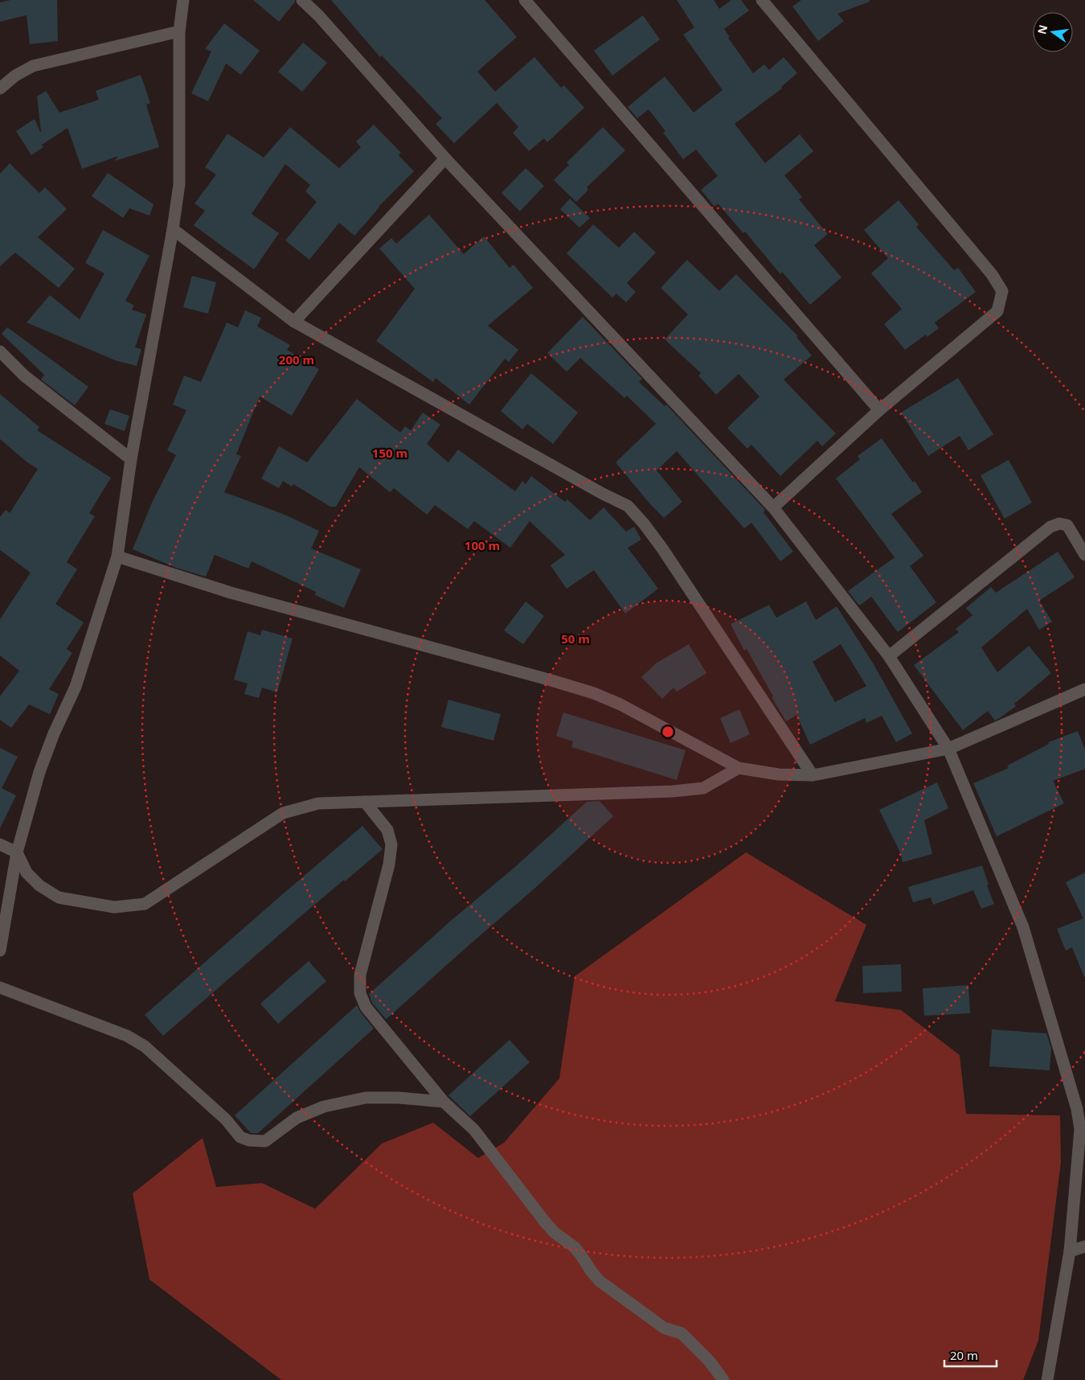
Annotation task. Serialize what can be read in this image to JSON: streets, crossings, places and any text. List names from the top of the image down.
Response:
{
  "scale_bar": "20 m",
  "north": "left",
  "rings": [
    "200 m",
    "150 m",
    "100 m",
    "50 m"
  ]
}
